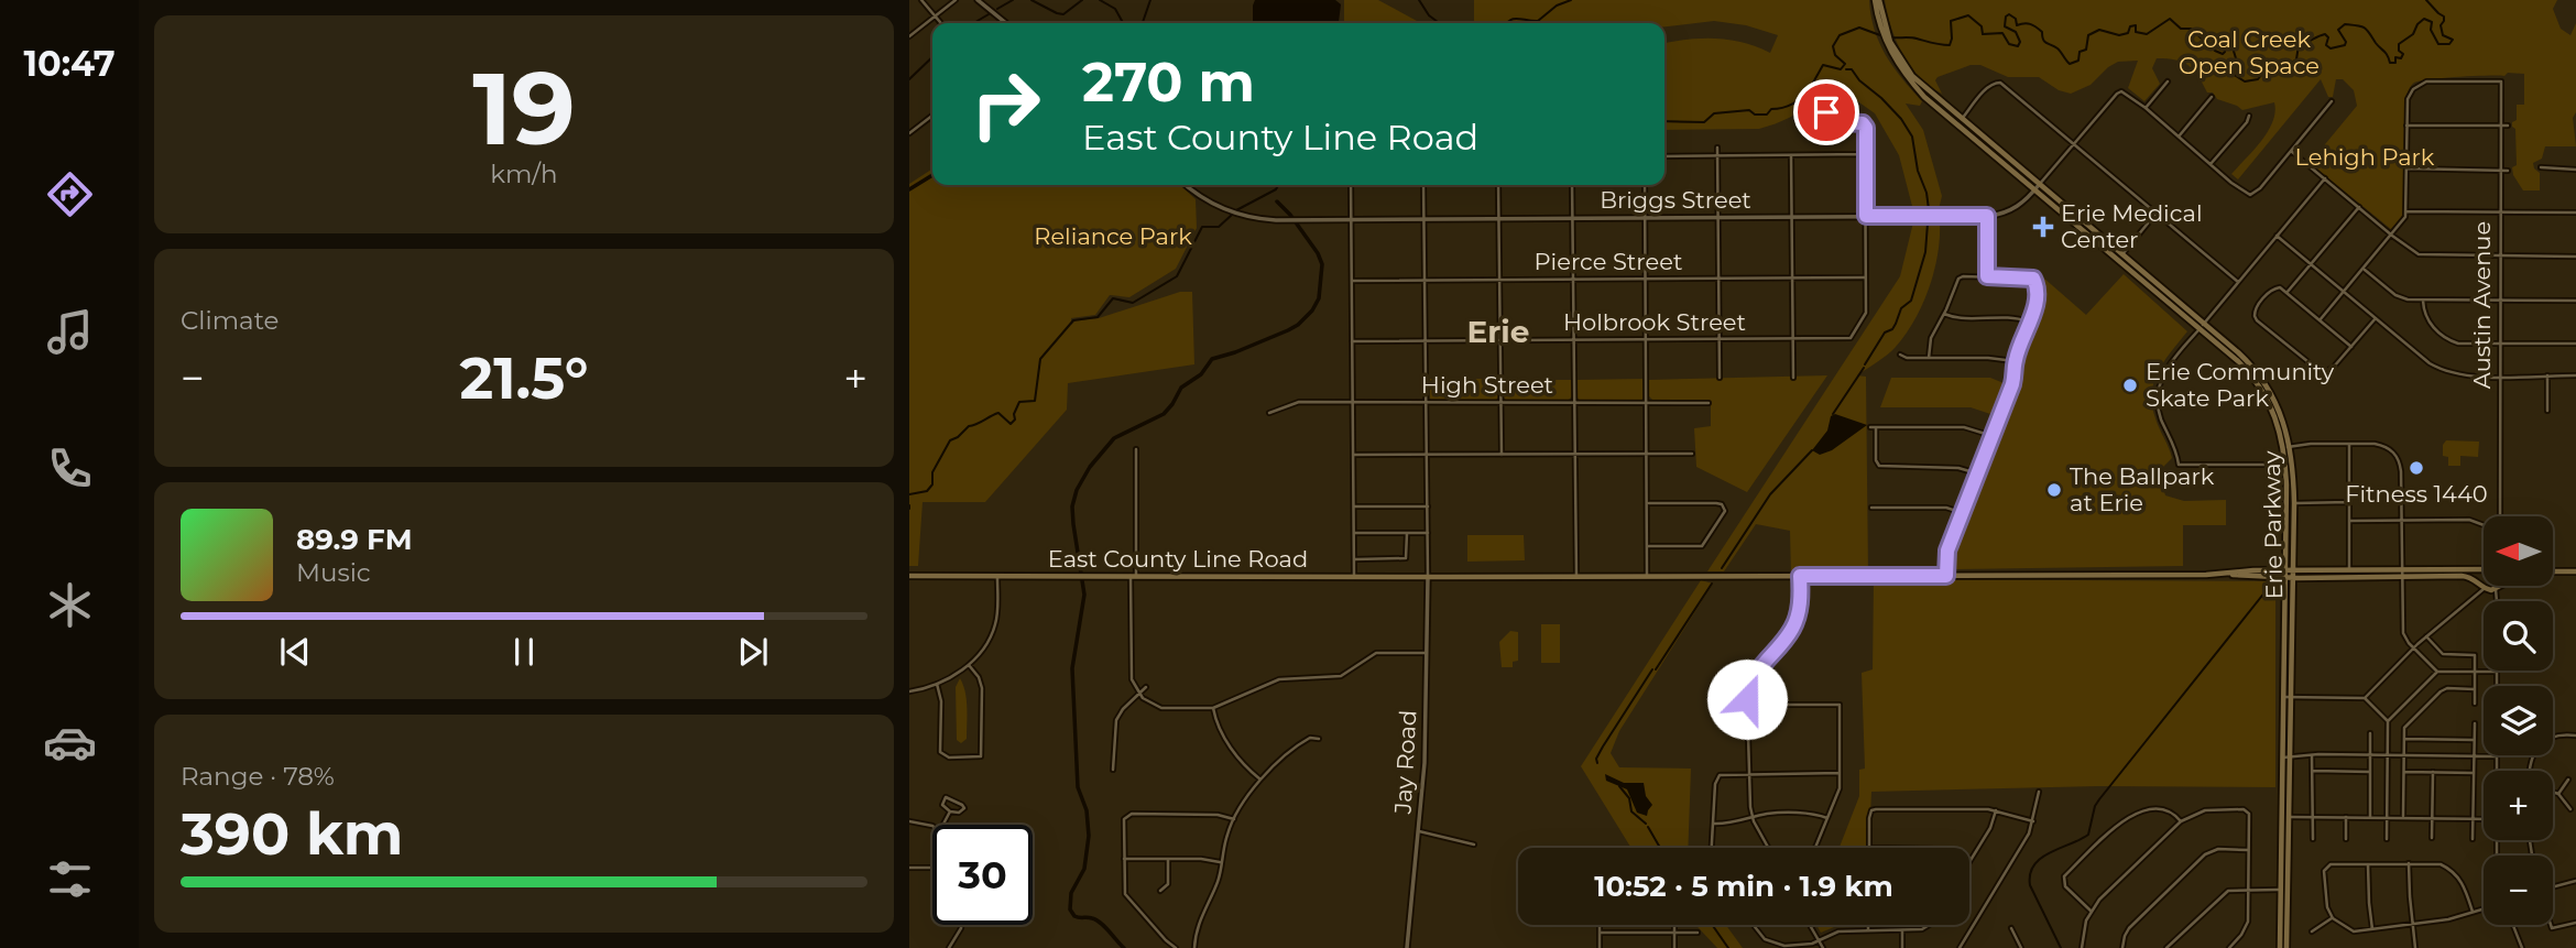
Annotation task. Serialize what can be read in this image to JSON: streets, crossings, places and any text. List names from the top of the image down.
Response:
{
  "streets": {
    "main road": ["Erie Parkway", "East County Line Road"],
    "street": [
      "Briggs Street",
      "Pierce Street",
      "Austin Avenue",
      "Holbrook Street",
      "High Street",
      "Jay Road"
    ]
  },
  "crossings": [
    ["Briggs Street", "Erie Parkway"],
    ["Pierce Street", "Holbrook Street"],
    ["Erie Parkway", "East County Line Road"],
    ["East County Line Road", "Jay Road"]
  ],
  "districts": ["Erie"],
  "parks": ["Coal Creek Open Space", "Lehigh Park", "Reliance Park"],
  "places": {
    "health": ["Erie Medical Center"],
    "other": ["Erie Community Skate Park", "Fitness 1440", "The Ballpark at Erie"]
  },
  "north": "left",
  "page": {
    "tabs": "10:47",
    "tile": [
      ["19", "km/h"],
      "Climate",
      ["Range · 78%", "390 km"]
    ],
    "turn": ["270 m", "East County Line Road"],
    "heat": ["−", "21.5°", "+"],
    "song": ["89.9 FM", "Music"],
    "map_buttons": ["+", "−"],
    "limit": "30",
    "trip": "10:52 · 5 min · 1.9 km"
  }
}
